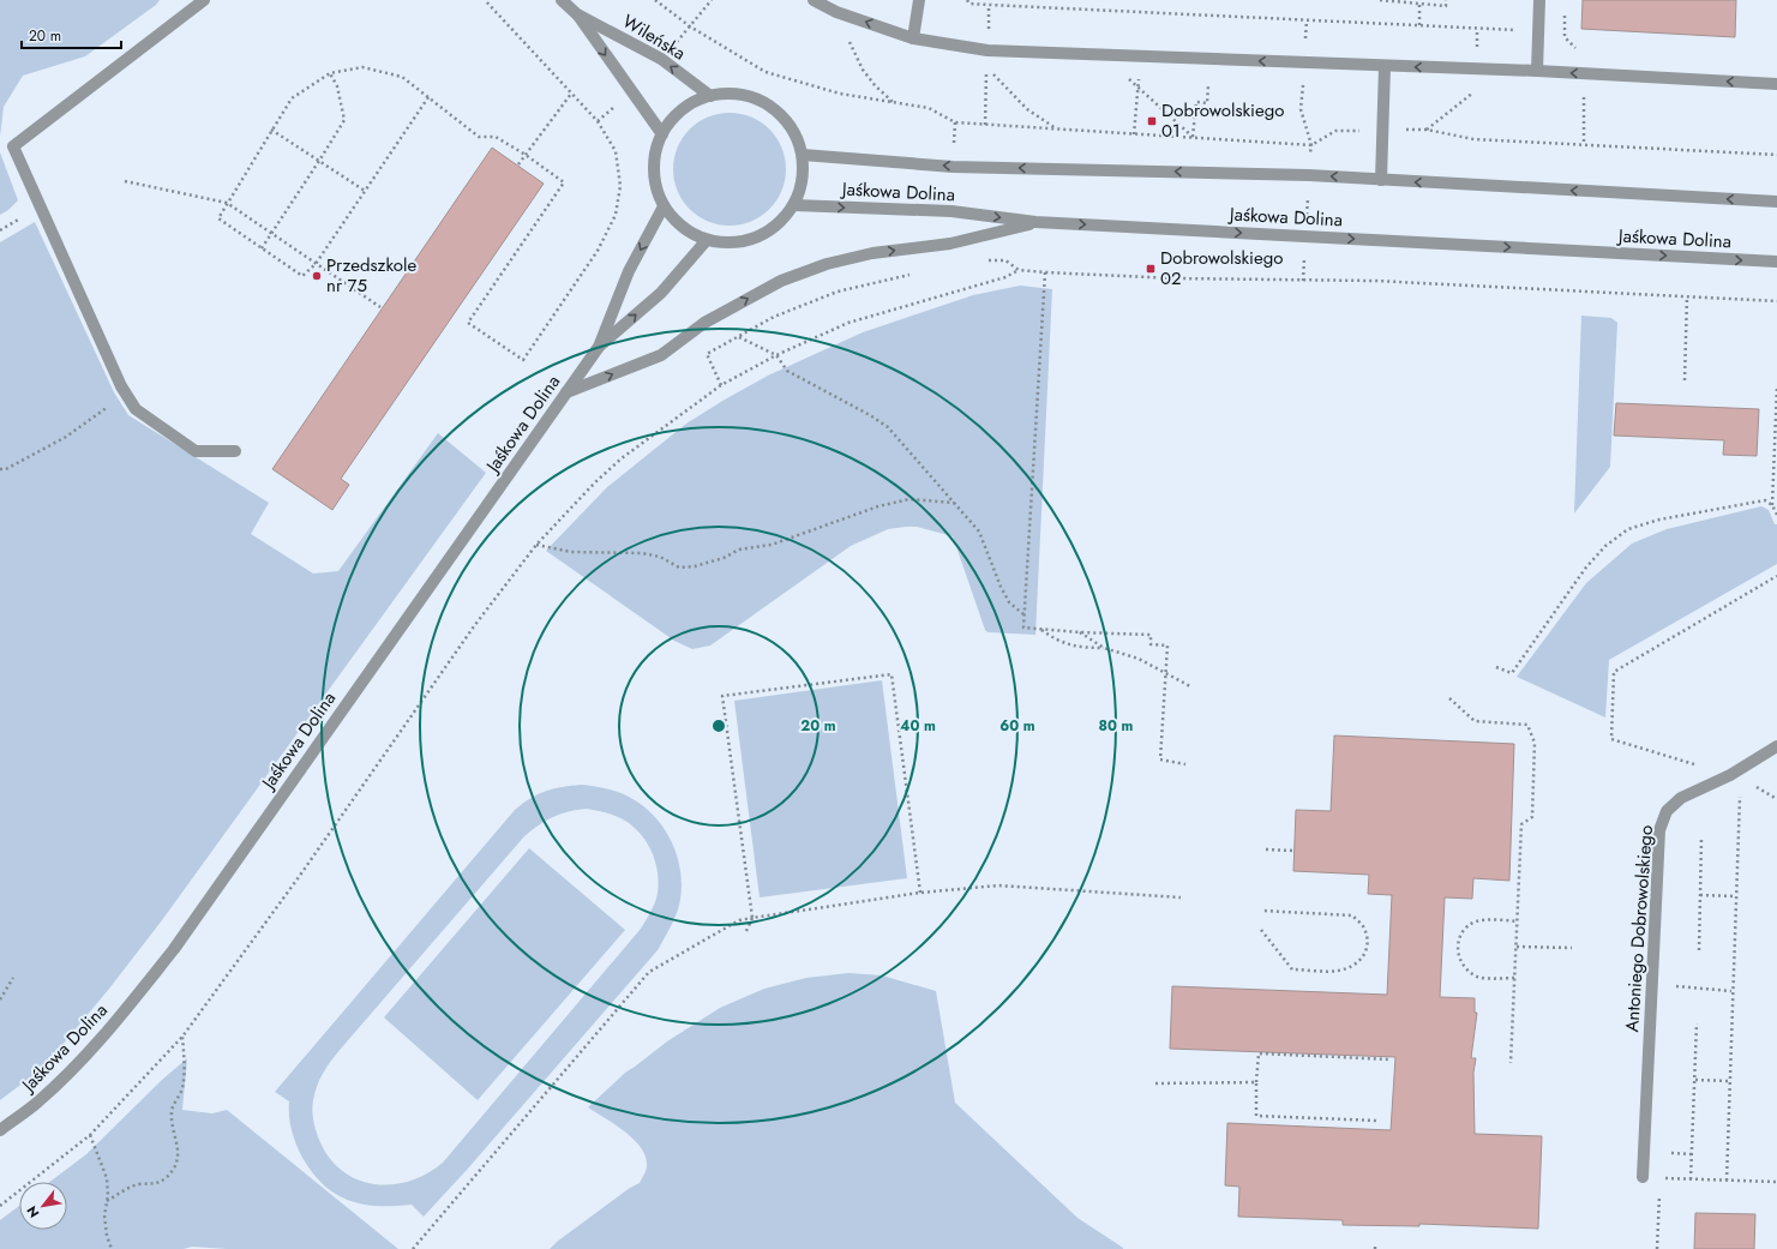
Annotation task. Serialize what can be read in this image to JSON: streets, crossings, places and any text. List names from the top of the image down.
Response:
{
  "streets": {
    "street": ["Wileńska", "Jaśkowa Dolina", "Antoniego Dobrowolskiego"]
  },
  "crossings": [
    ["Wileńska", "Jaśkowa Dolina"]
  ],
  "places": {
    "transit": ["Dobrowolskiego 01", "Dobrowolskiego 02"],
    "other": ["Przedszkole nr 75"]
  },
  "scale_bar": "20 m",
  "north": "bottom left",
  "rings": [
    "20 m",
    "40 m",
    "60 m",
    "80 m"
  ]
}
